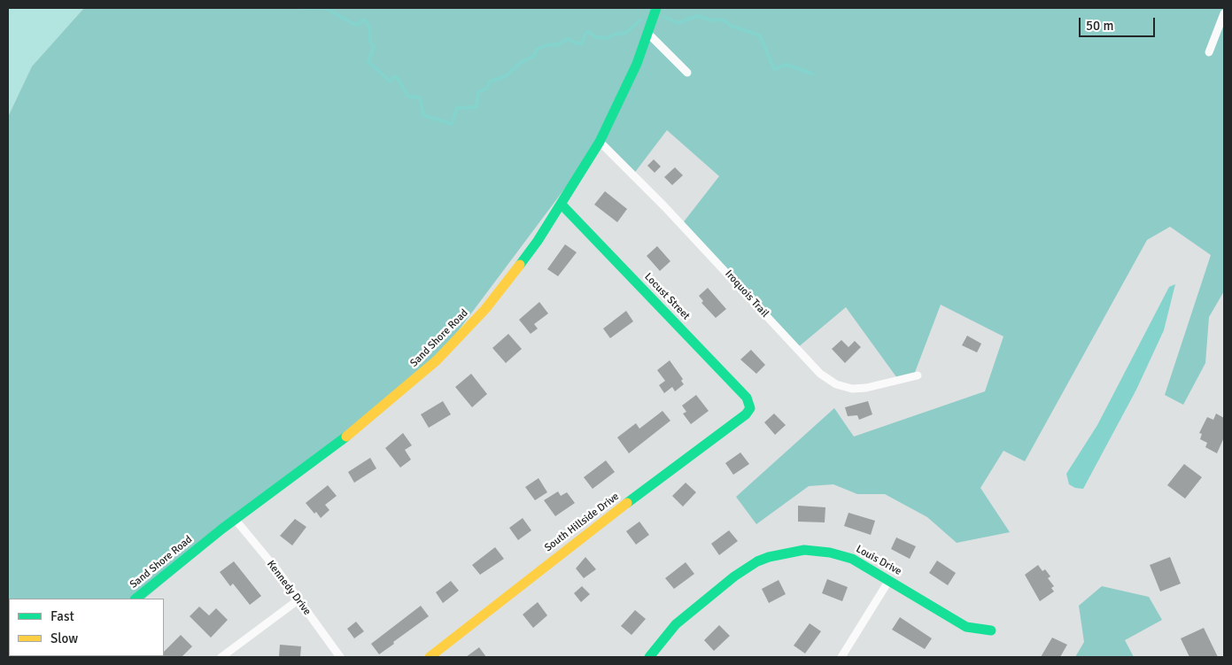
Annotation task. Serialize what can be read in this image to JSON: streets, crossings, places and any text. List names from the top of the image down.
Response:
{
  "streets": {
    "street": [
      "Iroquois Trail",
      "Locust Street",
      "Sand Shore Road",
      "South Hillside Drive",
      "Louis Drive",
      "Kennedy Drive"
    ]
  },
  "crossings": [
    ["Iroquois Trail", "Sand Shore Road"],
    ["Locust Street", "Sand Shore Road"],
    ["Locust Street", "South Hillside Drive"],
    ["Sand Shore Road", "Kennedy Drive"]
  ],
  "legend": ["Fast", "Slow"],
  "scale_bar": "50 m"
}
